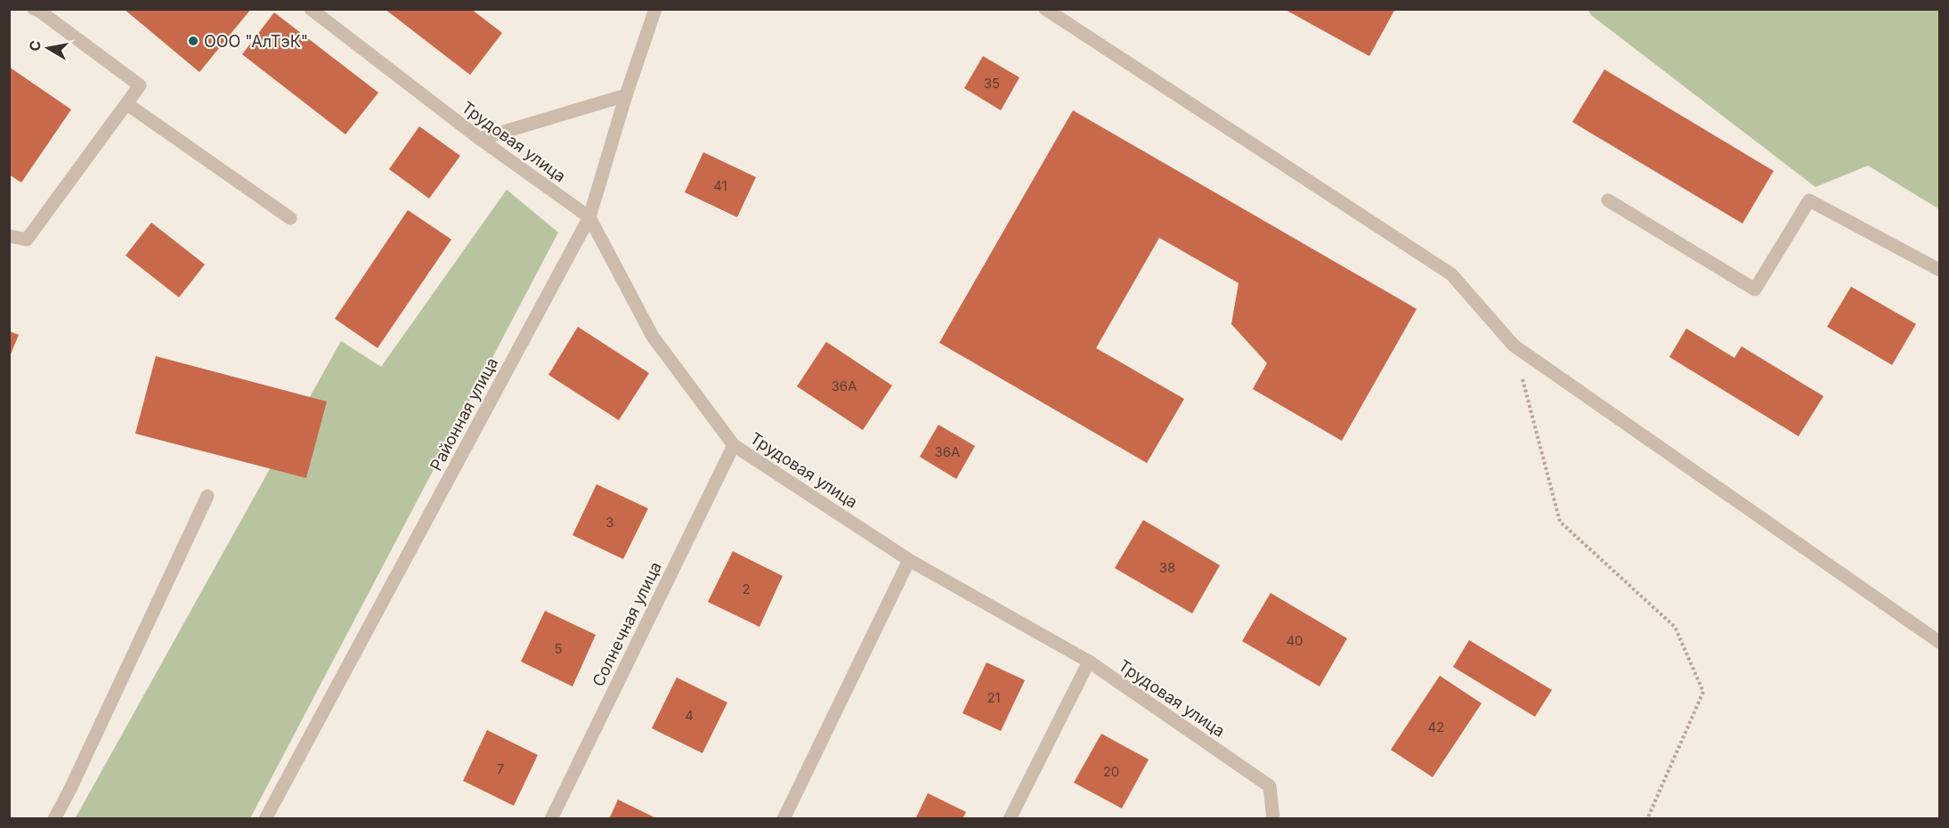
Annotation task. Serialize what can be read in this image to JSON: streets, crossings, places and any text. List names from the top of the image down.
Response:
{
  "streets": {
    "street": ["Трудовая улица", "Районная улица", "Солнечная улица"]
  },
  "crossings": [
    ["Трудовая улица", "Районная улица"],
    ["Трудовая улица", "Солнечная улица"]
  ],
  "places": ["ООО \"АлТэК\""],
  "house_numbers": [
    "35",
    "41",
    "36А",
    "36А",
    "3",
    "38",
    "2",
    "40",
    "5",
    "21",
    "4",
    "42",
    "7",
    "20"
  ],
  "north": "left"
}
